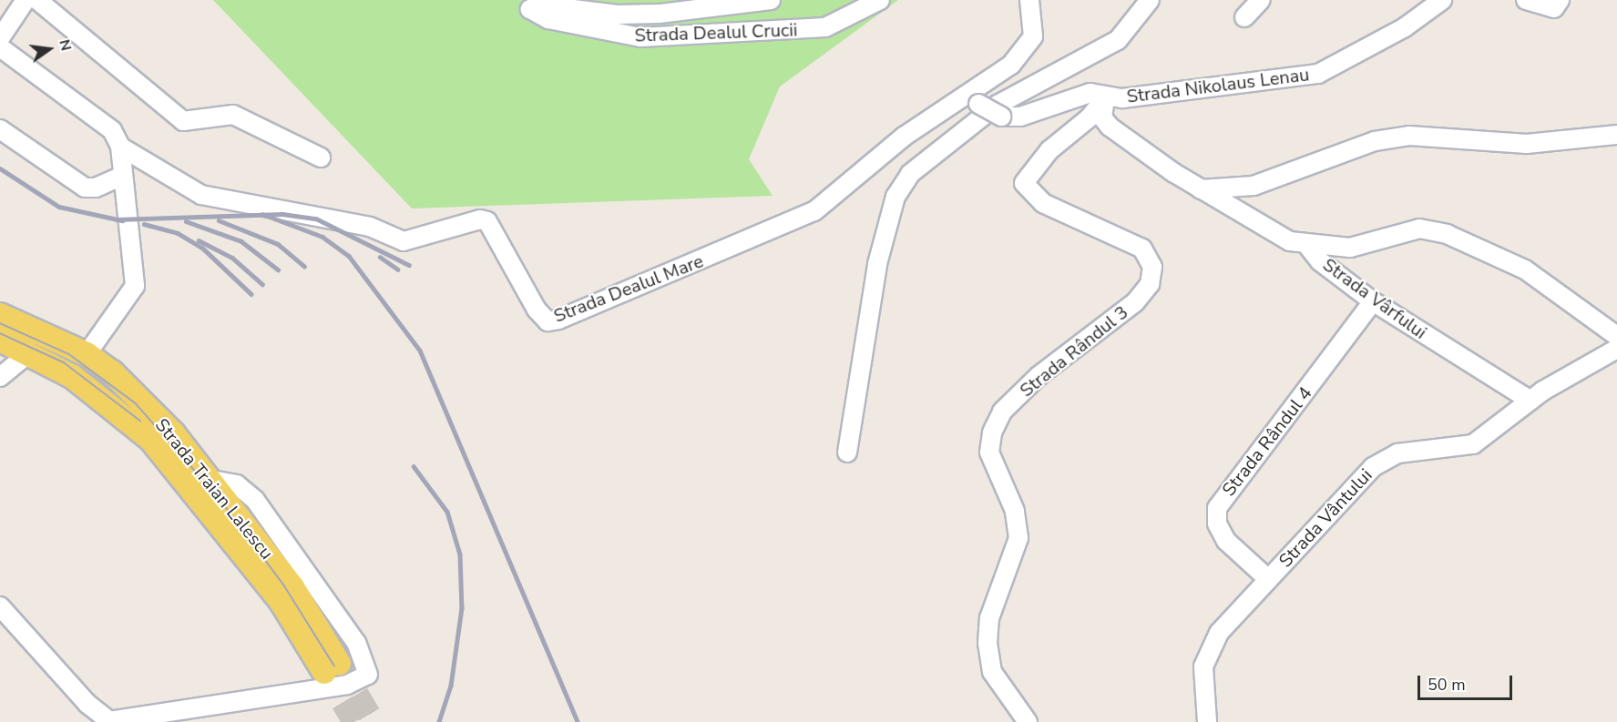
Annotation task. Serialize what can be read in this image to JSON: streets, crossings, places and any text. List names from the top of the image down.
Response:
{
  "streets": {
    "main road": ["Strada Traian Lalescu"],
    "street": [
      "Strada Dealul Crucii",
      "Strada Nikolaus Lenau",
      "Strada Dealul Mare",
      "Strada Vârfului",
      "Strada Rândul 3",
      "Strada Rândul 4",
      "Strada Vântului"
    ]
  },
  "crossings": [
    ["Strada Nikolaus Lenau", "Strada Dealul Mare"],
    ["Strada Nikolaus Lenau", "Strada Vârfului"],
    ["Strada Nikolaus Lenau", "Strada Rândul 3"],
    ["Strada Vârfului", "Strada Rândul 3"],
    ["Strada Vârfului", "Strada Rândul 4"],
    ["Strada Vârfului", "Strada Vântului"],
    ["Strada Rândul 4", "Strada Vântului"]
  ],
  "scale_bar": "50 m",
  "north": "right"
}
